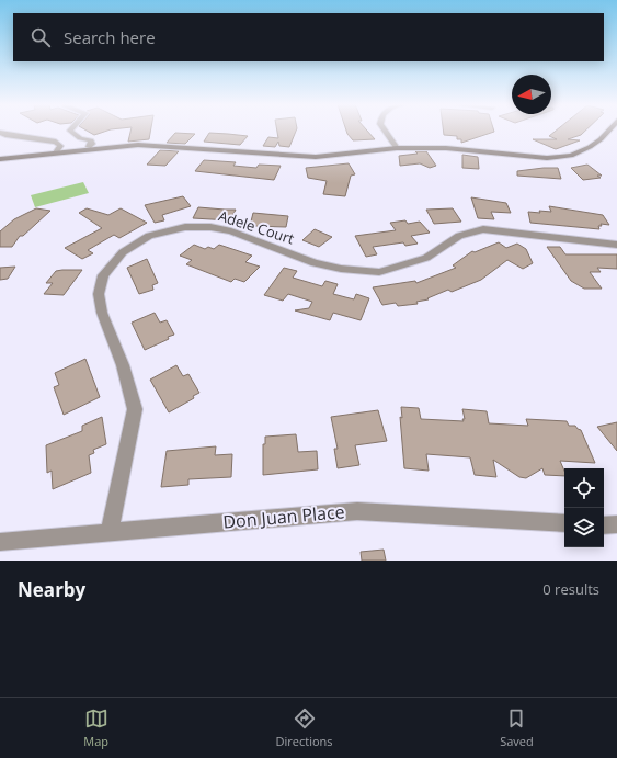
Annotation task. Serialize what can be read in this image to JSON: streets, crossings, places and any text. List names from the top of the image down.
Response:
{
  "streets": {
    "street": ["Adele Court", "Don Juan Place"]
  },
  "crossings": [
    ["Adele Court", "Don Juan Place"]
  ],
  "north": "left",
  "page": {
    "search": "Search here",
    "heading": ["Nearby", "0 results"],
    "nav": ["Map", "Directions", "Saved"]
  }
}
